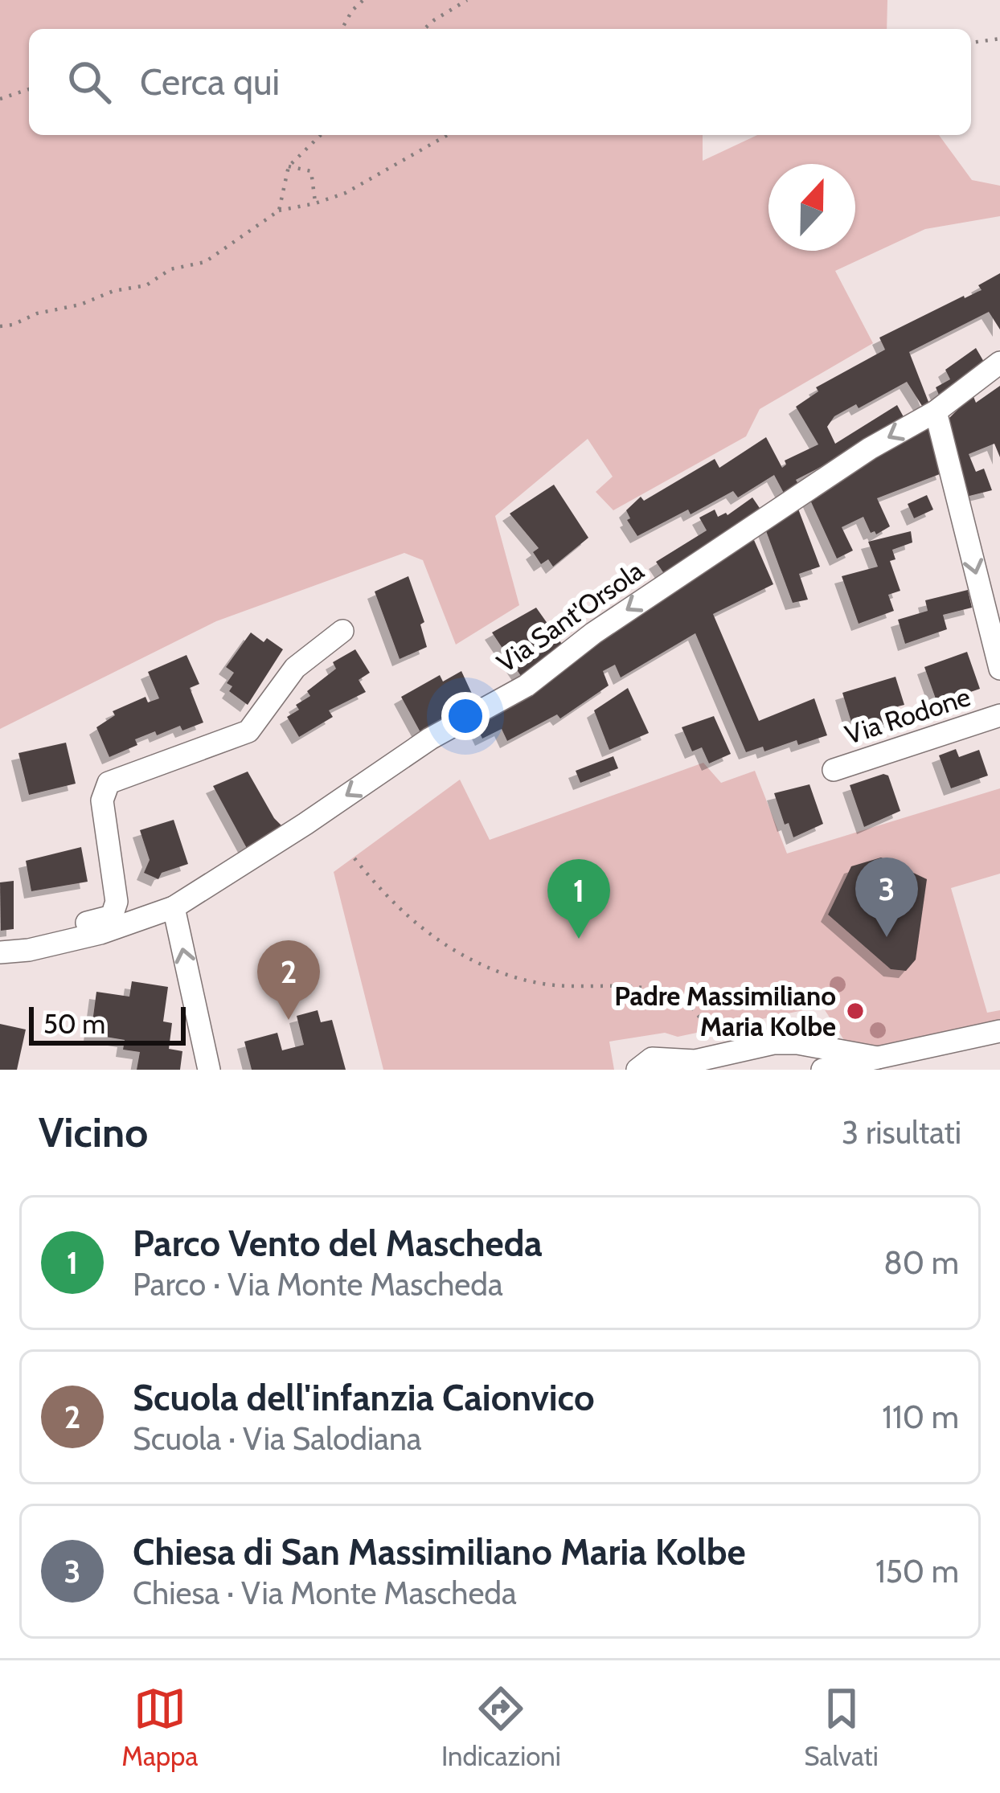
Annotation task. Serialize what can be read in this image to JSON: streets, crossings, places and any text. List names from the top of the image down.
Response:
{
  "streets": {
    "street": ["Via Sant'Orsola", "Via Rodone"]
  },
  "crossings": [
    ["Via Sant'Orsola", "Via Rodone"]
  ],
  "one_way": ["Via Sant'Orsola", "Via Rodone"],
  "places": ["Padre Massimiliano Maria Kolbe"],
  "scale_bar": "50 m",
  "north": "top",
  "page": {
    "search": "Cerca qui",
    "pins": ["3", "1", "2"],
    "scale": "50 m",
    "heading": ["Vicino", "3 risultati"],
    "list": [
      {
        "mark": "1",
        "name": "Parco Vento del Mascheda",
        "note": "Parco · Via Monte Mascheda",
        "value": "80 m"
      },
      {
        "mark": "2",
        "name": "Scuola dell'infanzia Caionvico",
        "note": "Scuola · Via Salodiana",
        "value": "110 m"
      },
      {
        "mark": "3",
        "name": "Chiesa di San Massimiliano Maria Kolbe",
        "note": "Chiesa · Via Monte Mascheda",
        "value": "150 m"
      }
    ],
    "nav": ["Mappa", "Indicazioni", "Salvati"]
  }
}
